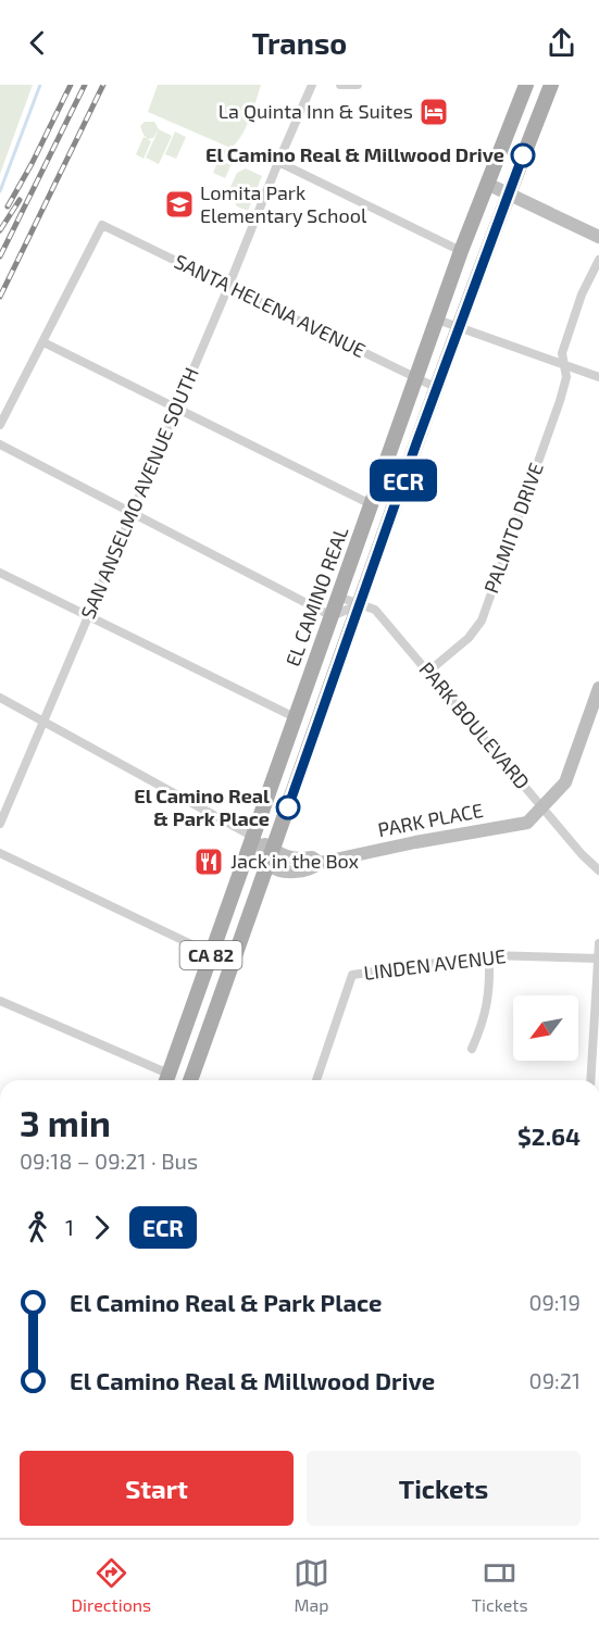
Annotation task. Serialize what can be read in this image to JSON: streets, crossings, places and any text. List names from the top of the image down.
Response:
{
  "streets": {
    "main road": ["EL CAMINO REAL", "PARK PLACE", "CA 82"],
    "street": [
      "SANTA HELENA AVENUE",
      "SAN ANSELMO AVENUE SOUTH",
      "PALMITO DRIVE",
      "PARK BOULEVARD",
      "LINDEN AVENUE"
    ]
  },
  "crossings": [
    ["SANTA HELENA AVENUE", "SAN ANSELMO AVENUE SOUTH"],
    ["SANTA HELENA AVENUE", "EL CAMINO REAL"],
    ["SANTA HELENA AVENUE", "CA 82"],
    ["PALMITO DRIVE", "PARK BOULEVARD"],
    ["EL CAMINO REAL", "PARK BOULEVARD"],
    ["EL CAMINO REAL", "PARK PLACE"],
    ["PARK BOULEVARD", "PARK PLACE"],
    ["PARK BOULEVARD", "CA 82"],
    ["PARK PLACE", "CA 82"]
  ],
  "places": {
    "hotel": ["La Quinta Inn & Suites"],
    "other": ["El Camino Real & Millwood Drive", "El Camino Real & Park Place"],
    "school or university": ["Lomita Park Elementary School"],
    "restaurant": ["Jack in the Box"]
  },
  "lines": ["bus line ECR"],
  "north": "bottom left",
  "page": {
    "header": "Transo",
    "on_map": "ECR",
    "heading": ["3 min", "09:18 – 09:21 · Bus", "$2.64"],
    "legs": ["1", "ECR"],
    "list": [
      {
        "name": "El Camino Real & Park Place",
        "value": "09:19"
      },
      {
        "name": "El Camino Real & Millwood Drive",
        "value": "09:21"
      }
    ],
    "buttons": ["Start", "Tickets"],
    "tabs": ["Directions", "Map", "Tickets"]
  }
}
